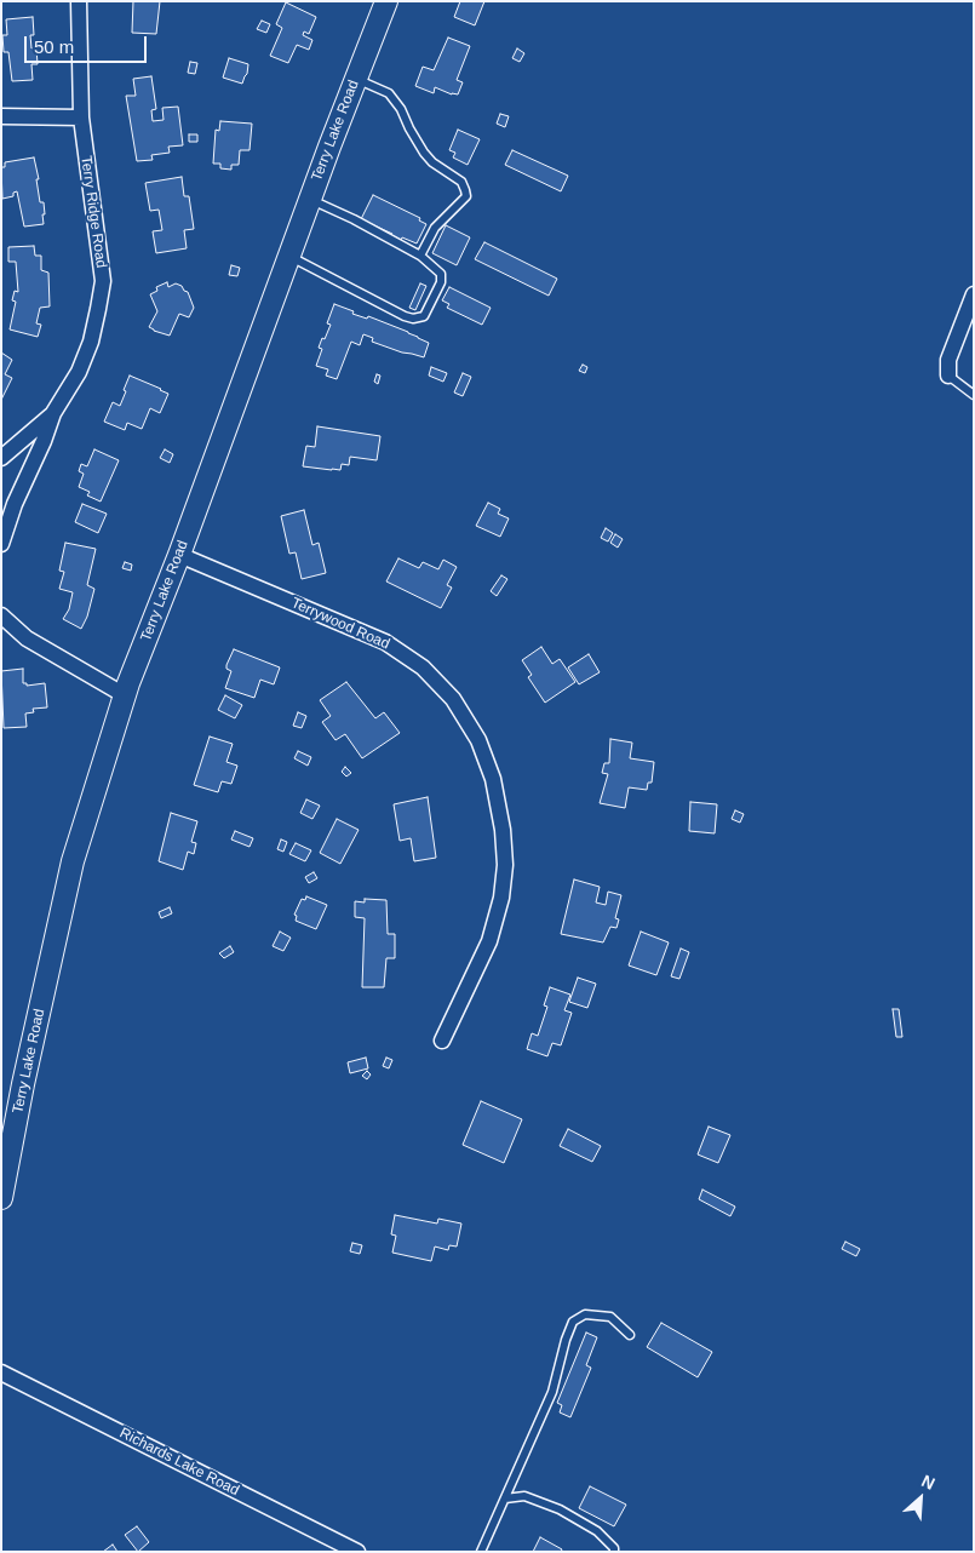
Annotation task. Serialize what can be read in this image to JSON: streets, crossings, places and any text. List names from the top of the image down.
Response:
{
  "streets": {
    "main road": ["Terry Lake Road"],
    "street": ["Terry Ridge Road", "Terrywood Road", "Richards Lake Road"]
  },
  "crossings": [
    ["Terry Lake Road", "Terrywood Road"]
  ],
  "scale_bar": "50 m",
  "north": "top right"
}
